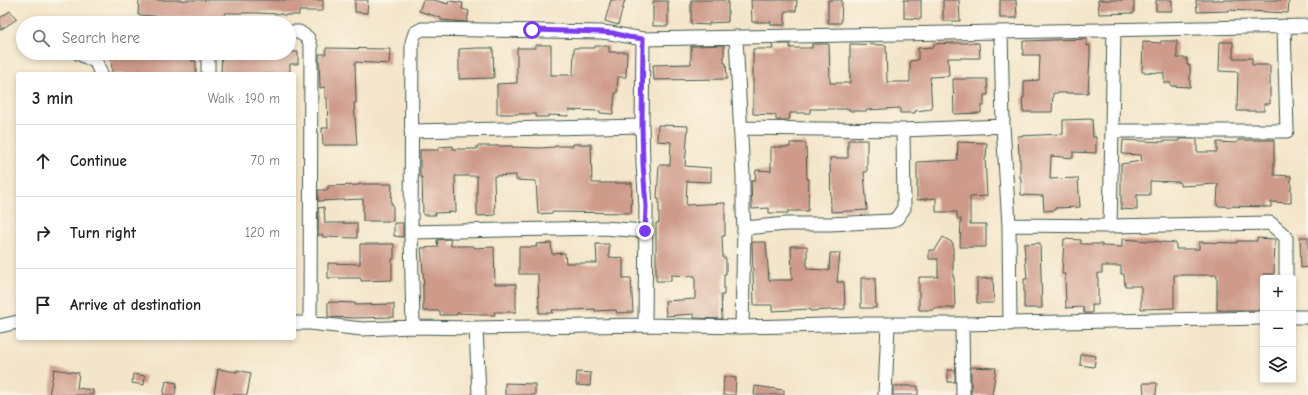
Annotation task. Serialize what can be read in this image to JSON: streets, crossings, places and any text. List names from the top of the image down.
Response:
{
  "page": {
    "search": "Search here",
    "heading": ["3 min", "Walk · 190 m"],
    "list": [
      ["Continue", "70 m"],
      ["Turn right", "120 m"],
      "Arrive at destination"
    ],
    "map_buttons": ["+", "−"]
  }
}
